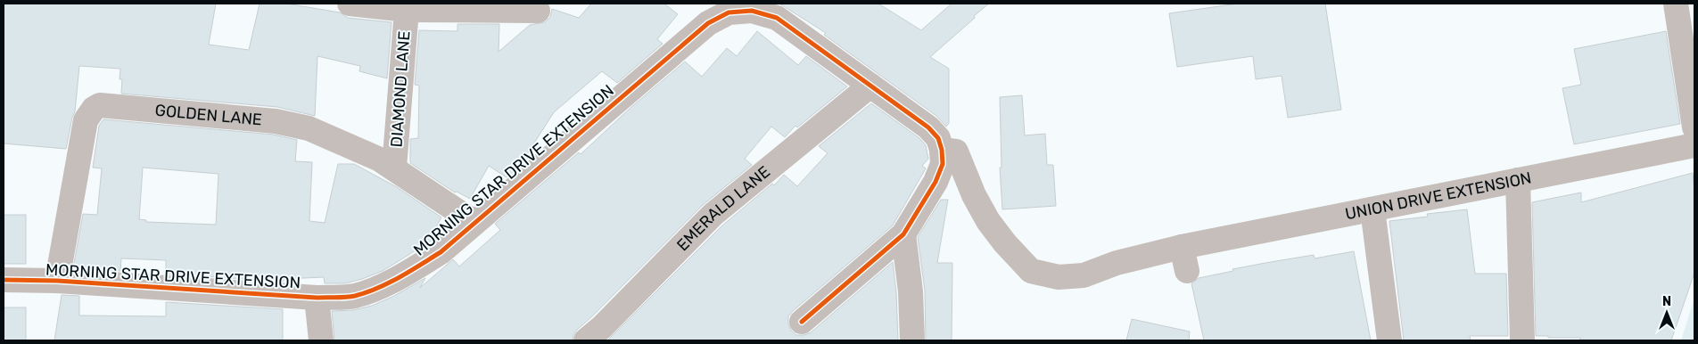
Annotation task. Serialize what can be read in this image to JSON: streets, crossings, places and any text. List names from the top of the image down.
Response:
{
  "streets": {
    "street": [
      "DIAMOND LANE",
      "GOLDEN LANE",
      "MORNING STAR DRIVE EXTENSION",
      "UNION DRIVE EXTENSION",
      "EMERALD LANE"
    ]
  },
  "crossings": [
    ["DIAMOND LANE", "GOLDEN LANE"],
    ["GOLDEN LANE", "MORNING STAR DRIVE EXTENSION"],
    ["MORNING STAR DRIVE EXTENSION", "UNION DRIVE EXTENSION"],
    ["MORNING STAR DRIVE EXTENSION", "EMERALD LANE"]
  ],
  "north": "top"
}
